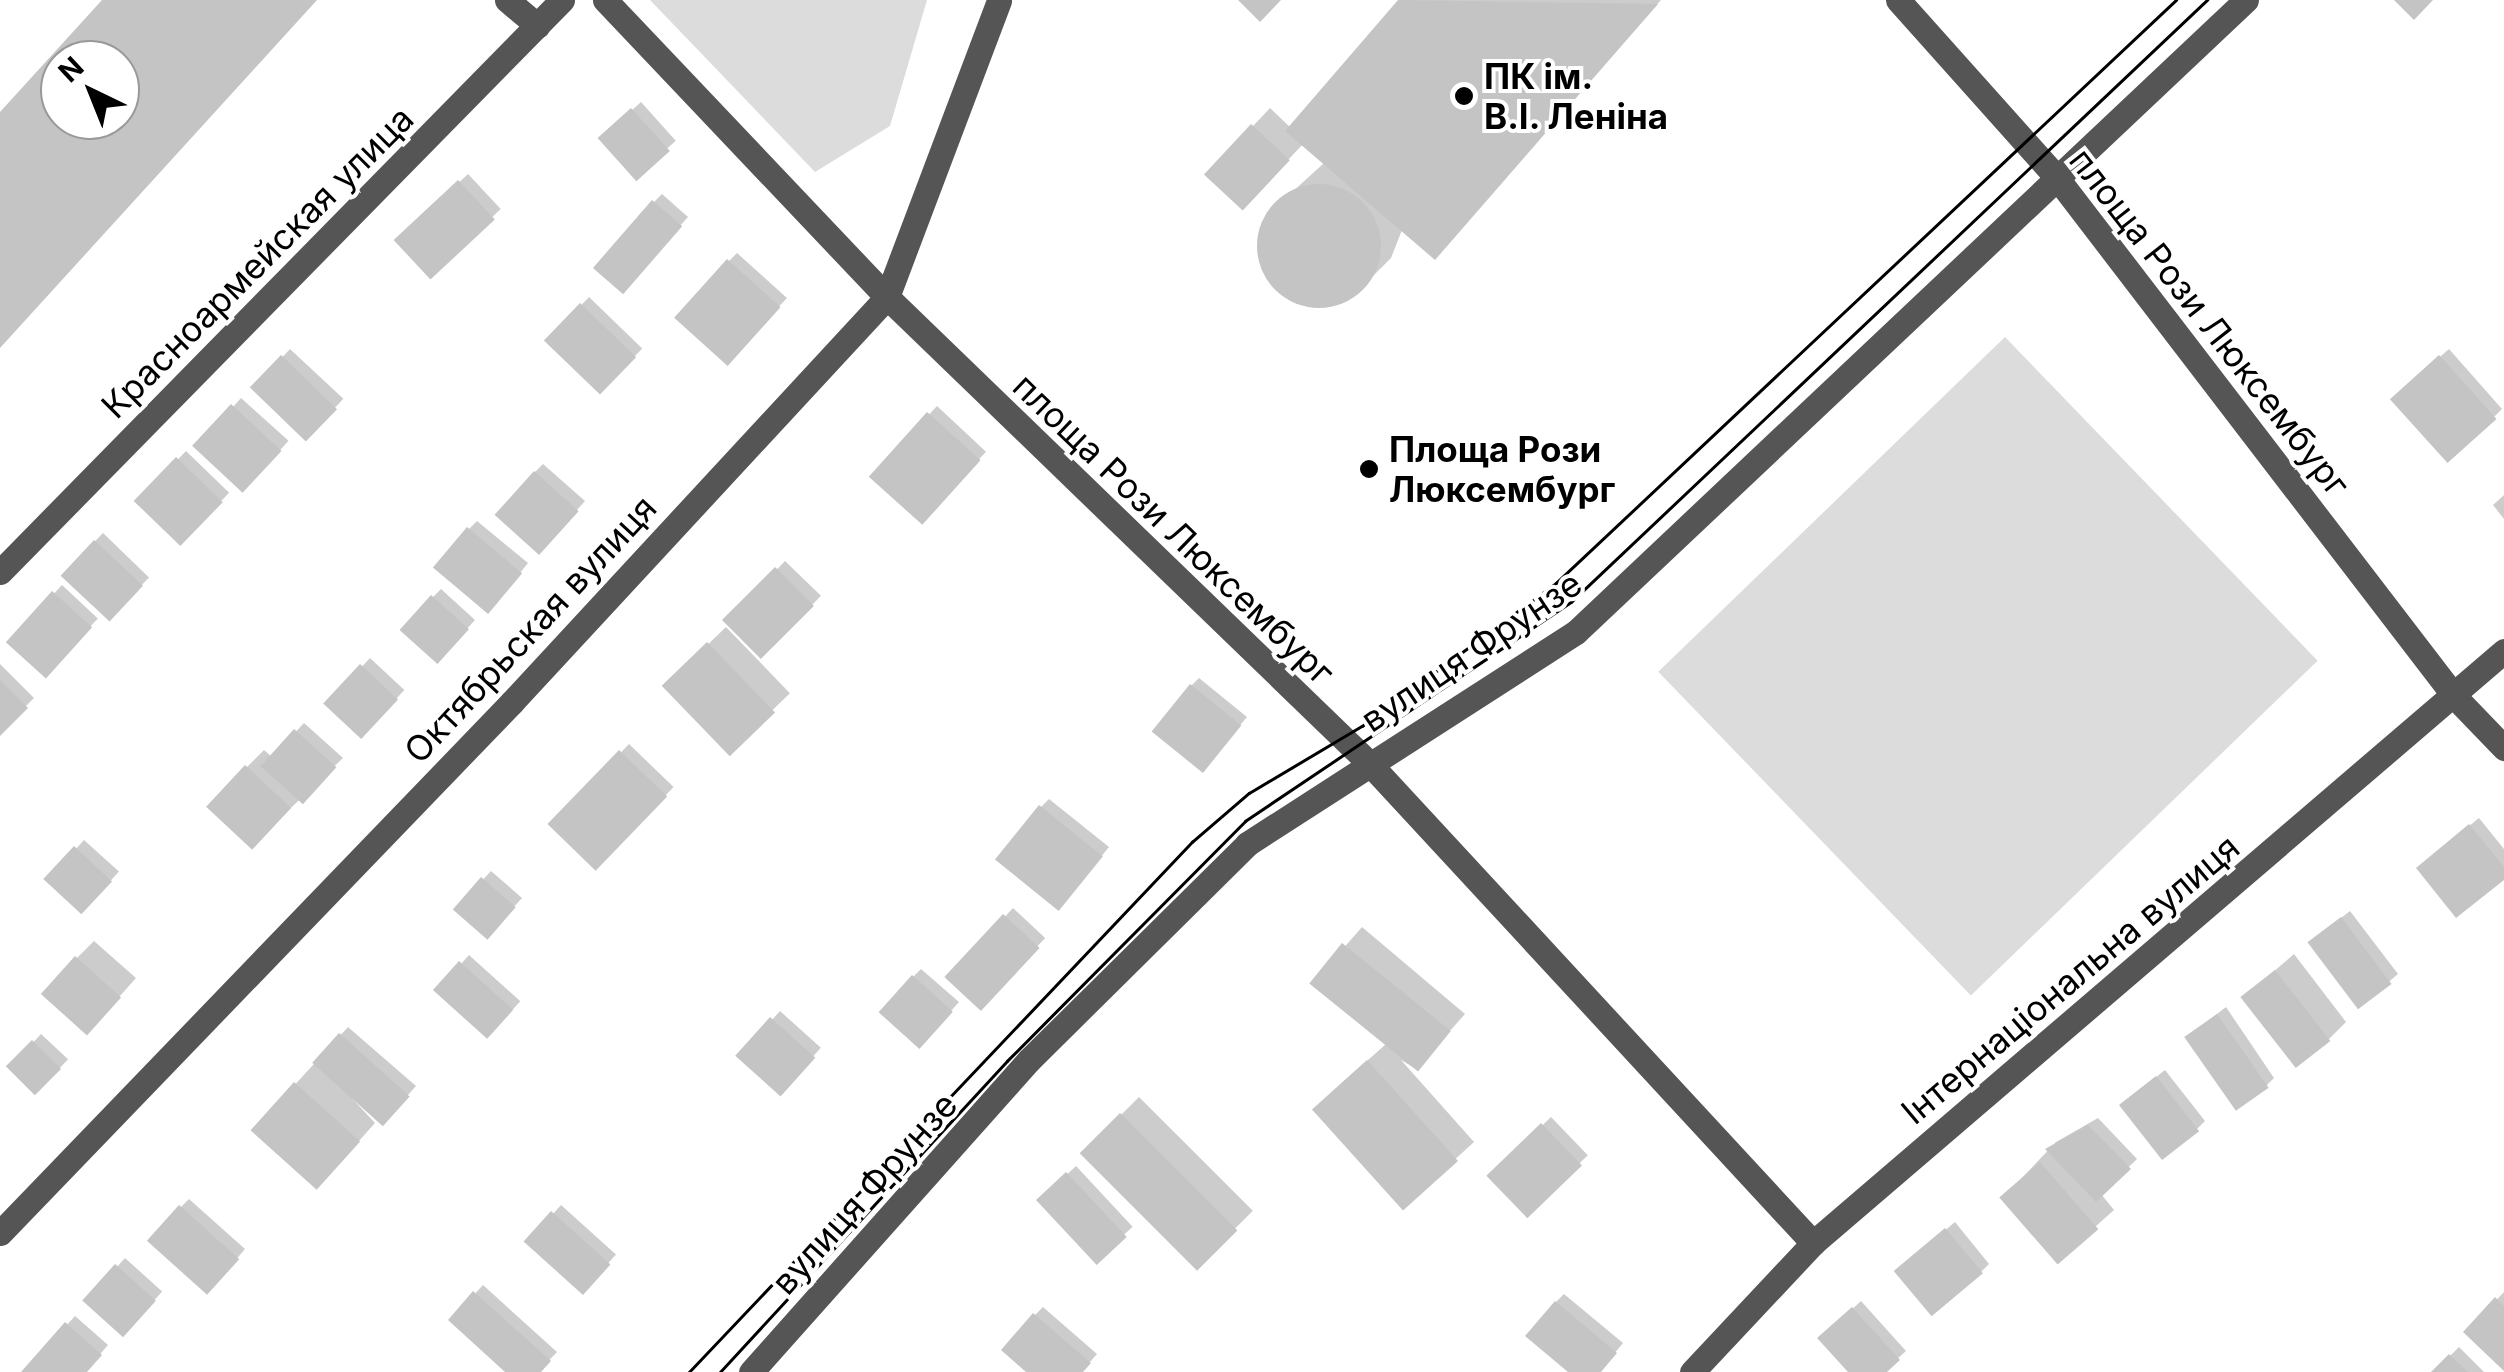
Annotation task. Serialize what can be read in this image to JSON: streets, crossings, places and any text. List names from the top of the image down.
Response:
{
  "streets": {
    "street": [
      "Красноармейская улица",
      "площа Рози Люксембург",
      "Октябрьская вулиця",
      "вулиця Фрунзе",
      "Інтернаціональна вулиця"
    ]
  },
  "crossings": [
    ["площа Рози Люксембург", "Октябрьская вулиця"],
    ["площа Рози Люксембург", "вулиця Фрунзе"],
    ["площа Рози Люксембург", "Інтернаціональна вулиця"]
  ],
  "places": ["ПК ім. В.І. Леніна", "Площа Рози Люксембург"],
  "north": "top left"
}
